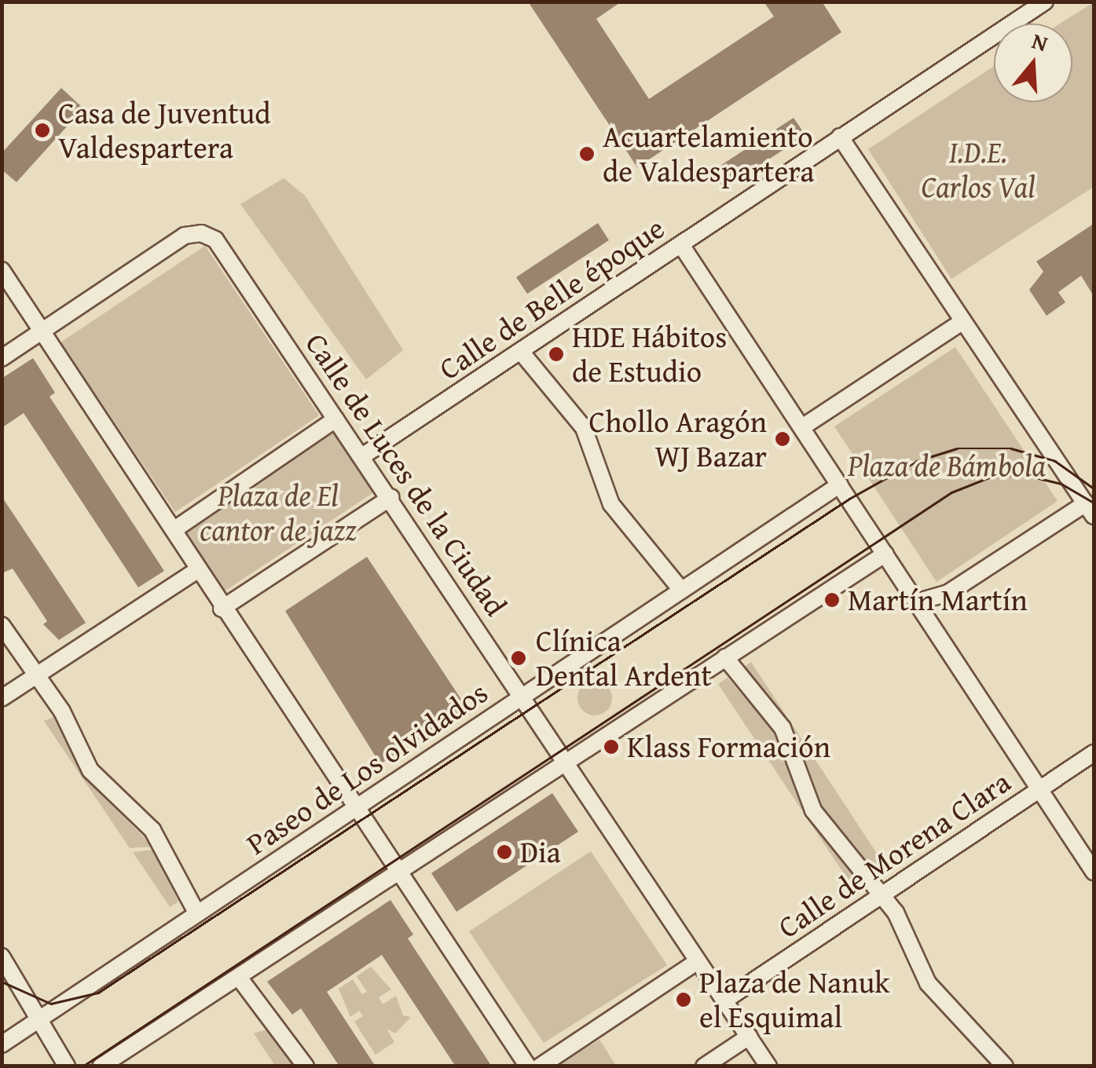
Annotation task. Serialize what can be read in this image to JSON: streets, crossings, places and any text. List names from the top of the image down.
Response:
{
  "streets": {
    "street": [
      "Calle de Belle époque",
      "Calle de Luces de la Ciudad",
      "Paseo de Los olvidados",
      "Calle de Morena Clara"
    ]
  },
  "crossings": [
    ["Calle de Belle époque", "Calle de Luces de la Ciudad"],
    ["Calle de Luces de la Ciudad", "Paseo de Los olvidados"],
    ["Calle de Luces de la Ciudad", "Calle de Morena Clara"]
  ],
  "parks": ["I.D.E. Carlos Val", "Plaza de Bámbola", "Plaza de El cantor de jazz"],
  "places": [
    "Casa de Juventud Valdespartera",
    "Acuartelamiento de Valdespartera",
    "HDE Hábitos de Estudio",
    "Chollo Aragón WJ Bazar",
    "Martín Martín",
    "Clínica Dental Ardent",
    "Klass Formación",
    "Dia",
    "Plaza de Nanuk el Esquimal"
  ],
  "north": "top"
}
